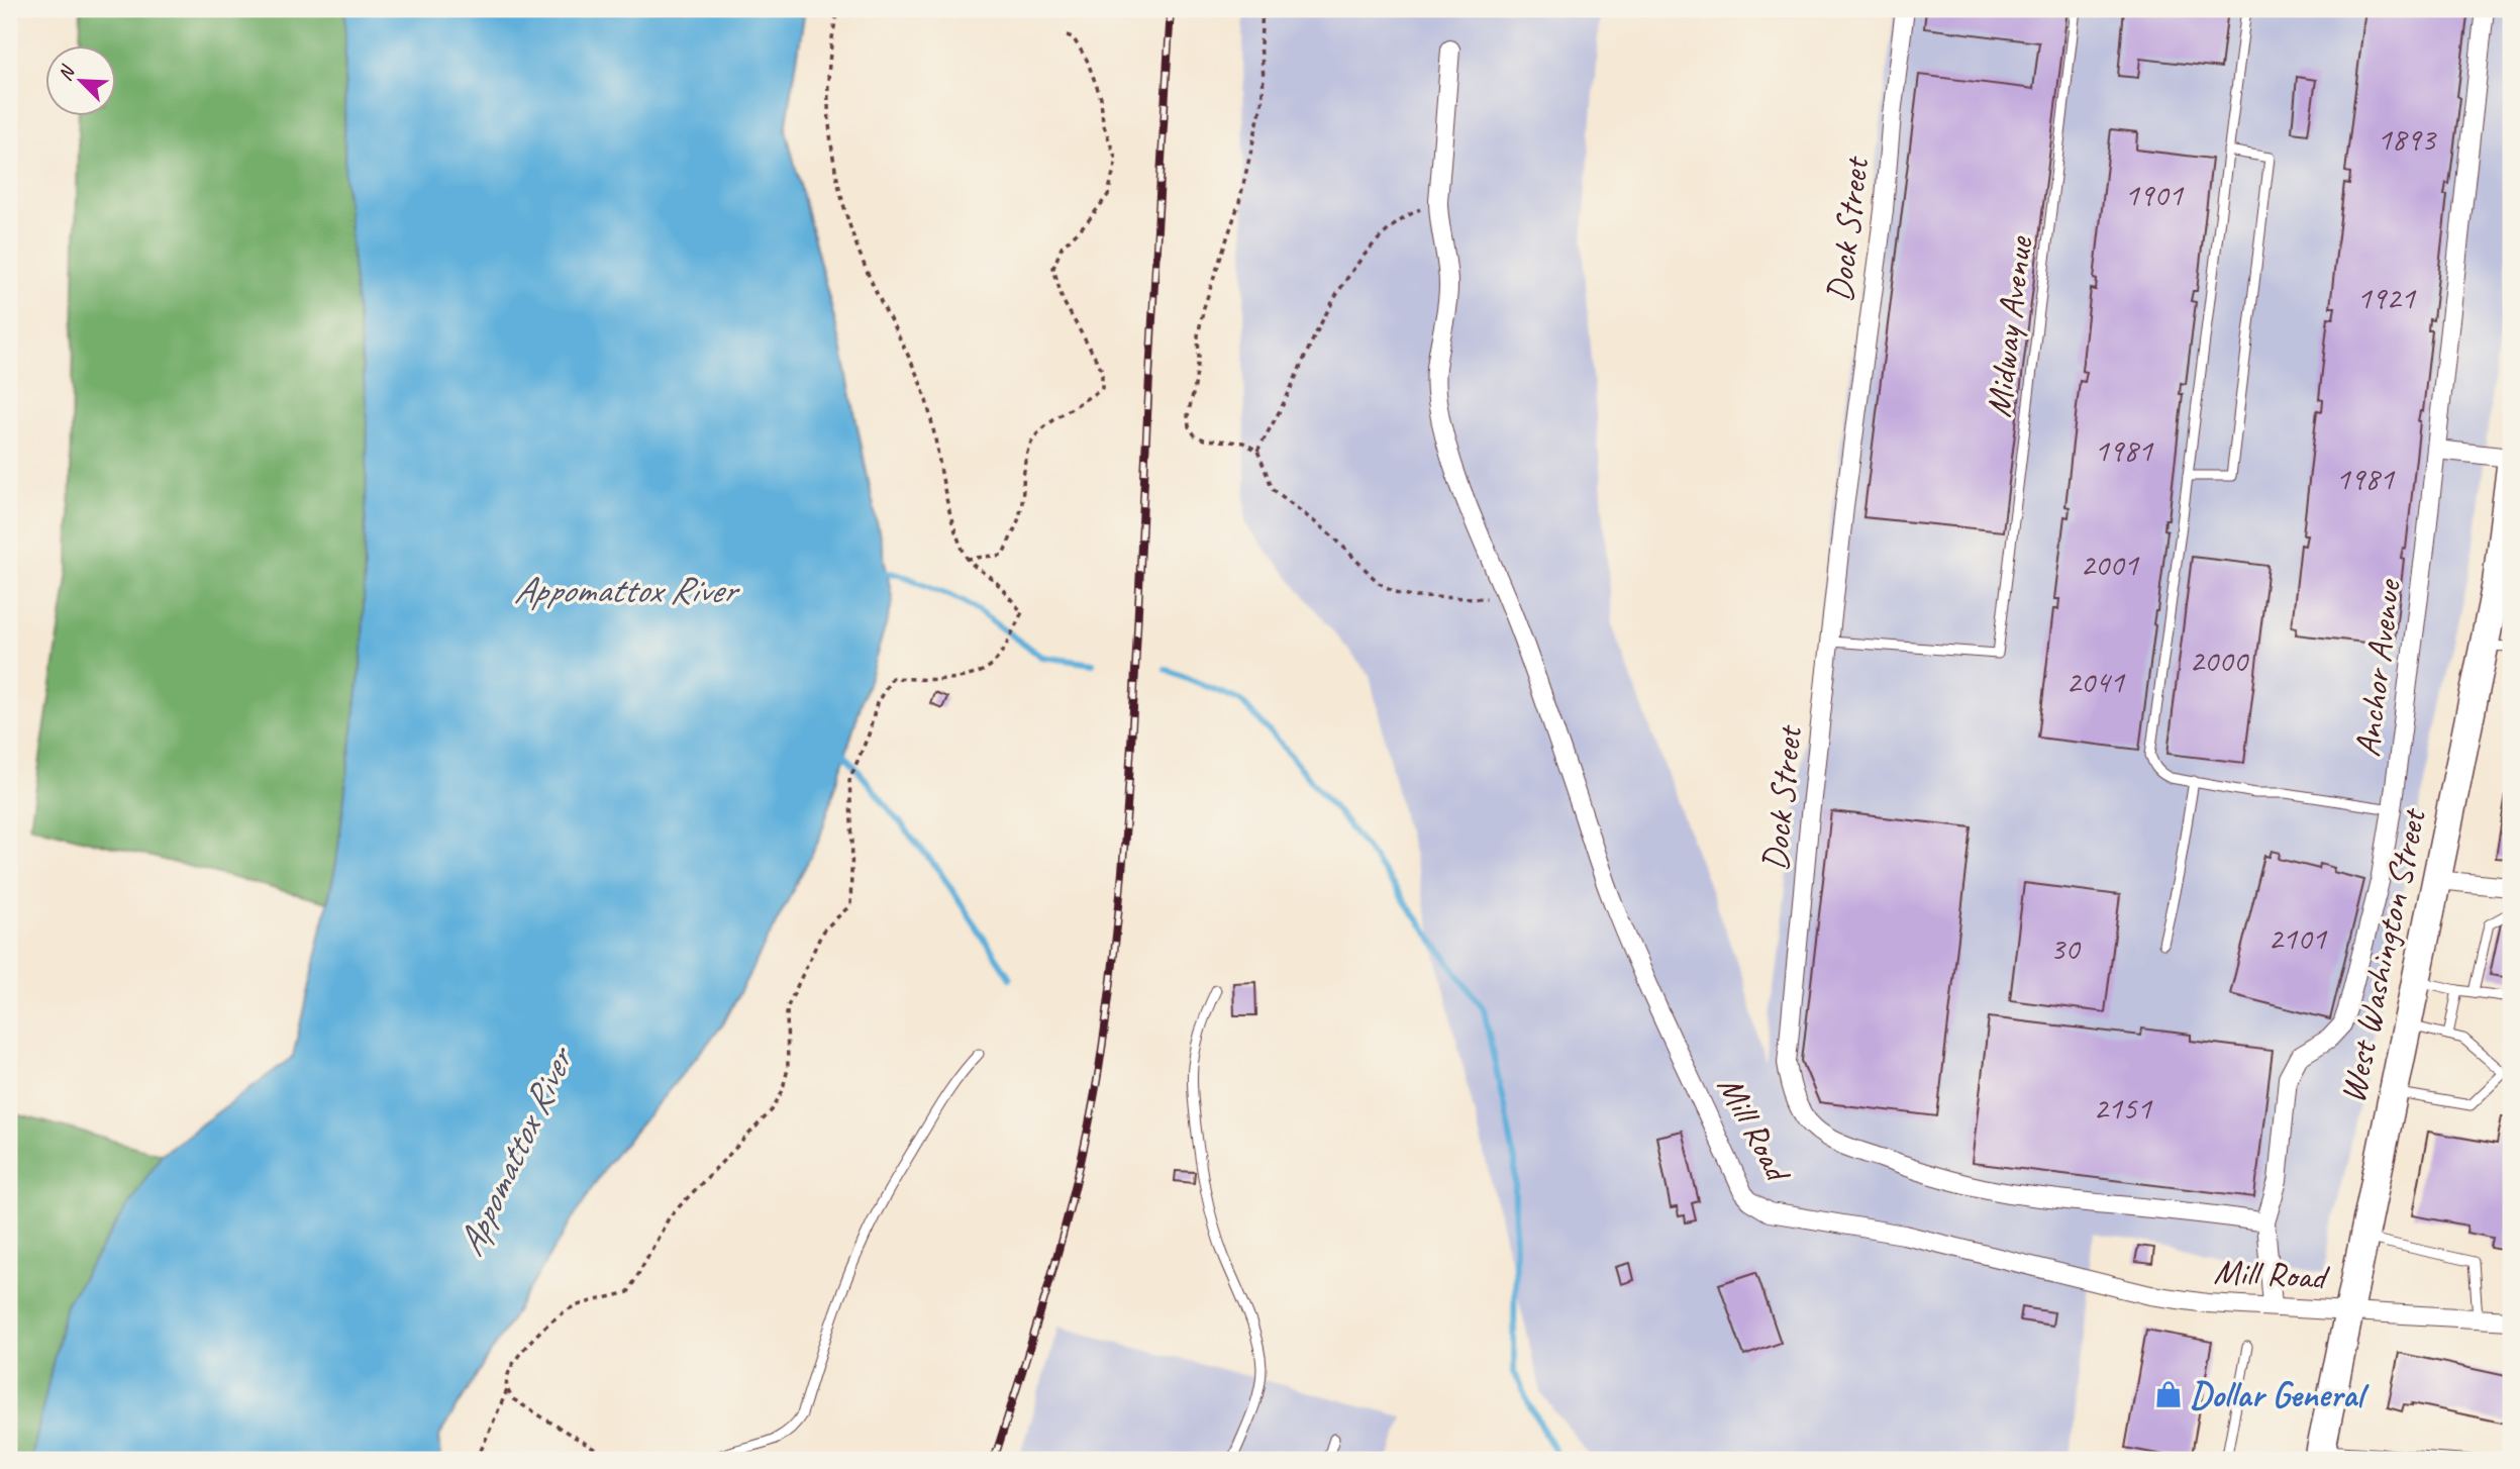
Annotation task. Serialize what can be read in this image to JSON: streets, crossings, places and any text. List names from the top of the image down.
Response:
{
  "streets": {
    "main road": ["West Washington Street"],
    "street": ["Dock Street", "Anchor Avenue", "Mill Road"],
    "lane": ["Midway Avenue"]
  },
  "crossings": [
    ["Dock Street", "Midway Avenue"],
    ["Dock Street", "Anchor Avenue"],
    ["Anchor Avenue", "Mill Road"],
    ["West Washington Street", "Mill Road"]
  ],
  "water": ["Appomattox River"],
  "places": {
    "shop": ["Dollar General"]
  },
  "house_numbers": [
    "1893",
    "1901",
    "1921",
    "1981",
    "1981",
    "2001",
    "2000",
    "2041",
    "2101",
    "30",
    "2151"
  ],
  "north": "top left"
}
